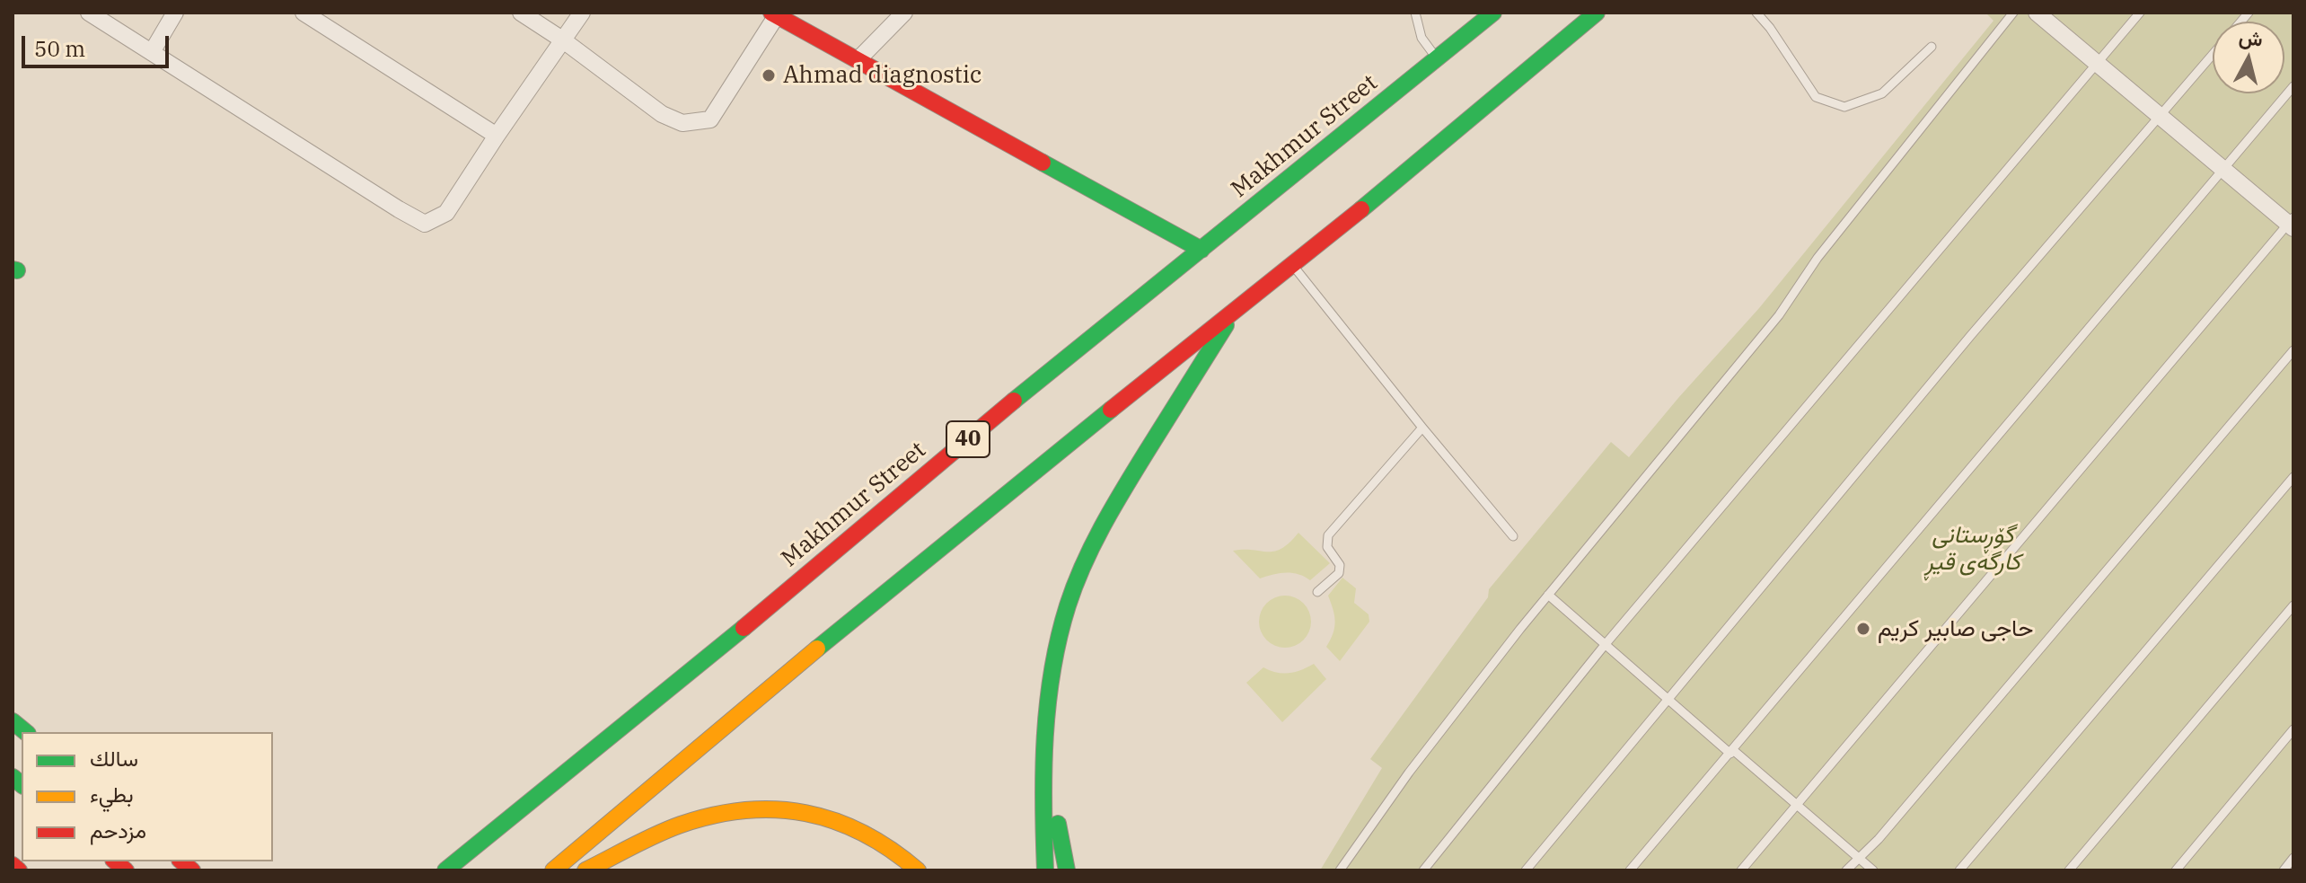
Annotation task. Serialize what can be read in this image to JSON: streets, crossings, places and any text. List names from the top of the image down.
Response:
{
  "streets": {
    "main road": ["Makhmur Street", "40"]
  },
  "parks": ["گۆڕستانی کارگەی قیڕ"],
  "places": ["Ahmad diagnostic", "حاجی صابیر کریم"],
  "legend": ["سالك", "بطيء", "مزدحم"],
  "scale_bar": "50 m",
  "north": "top"
}
